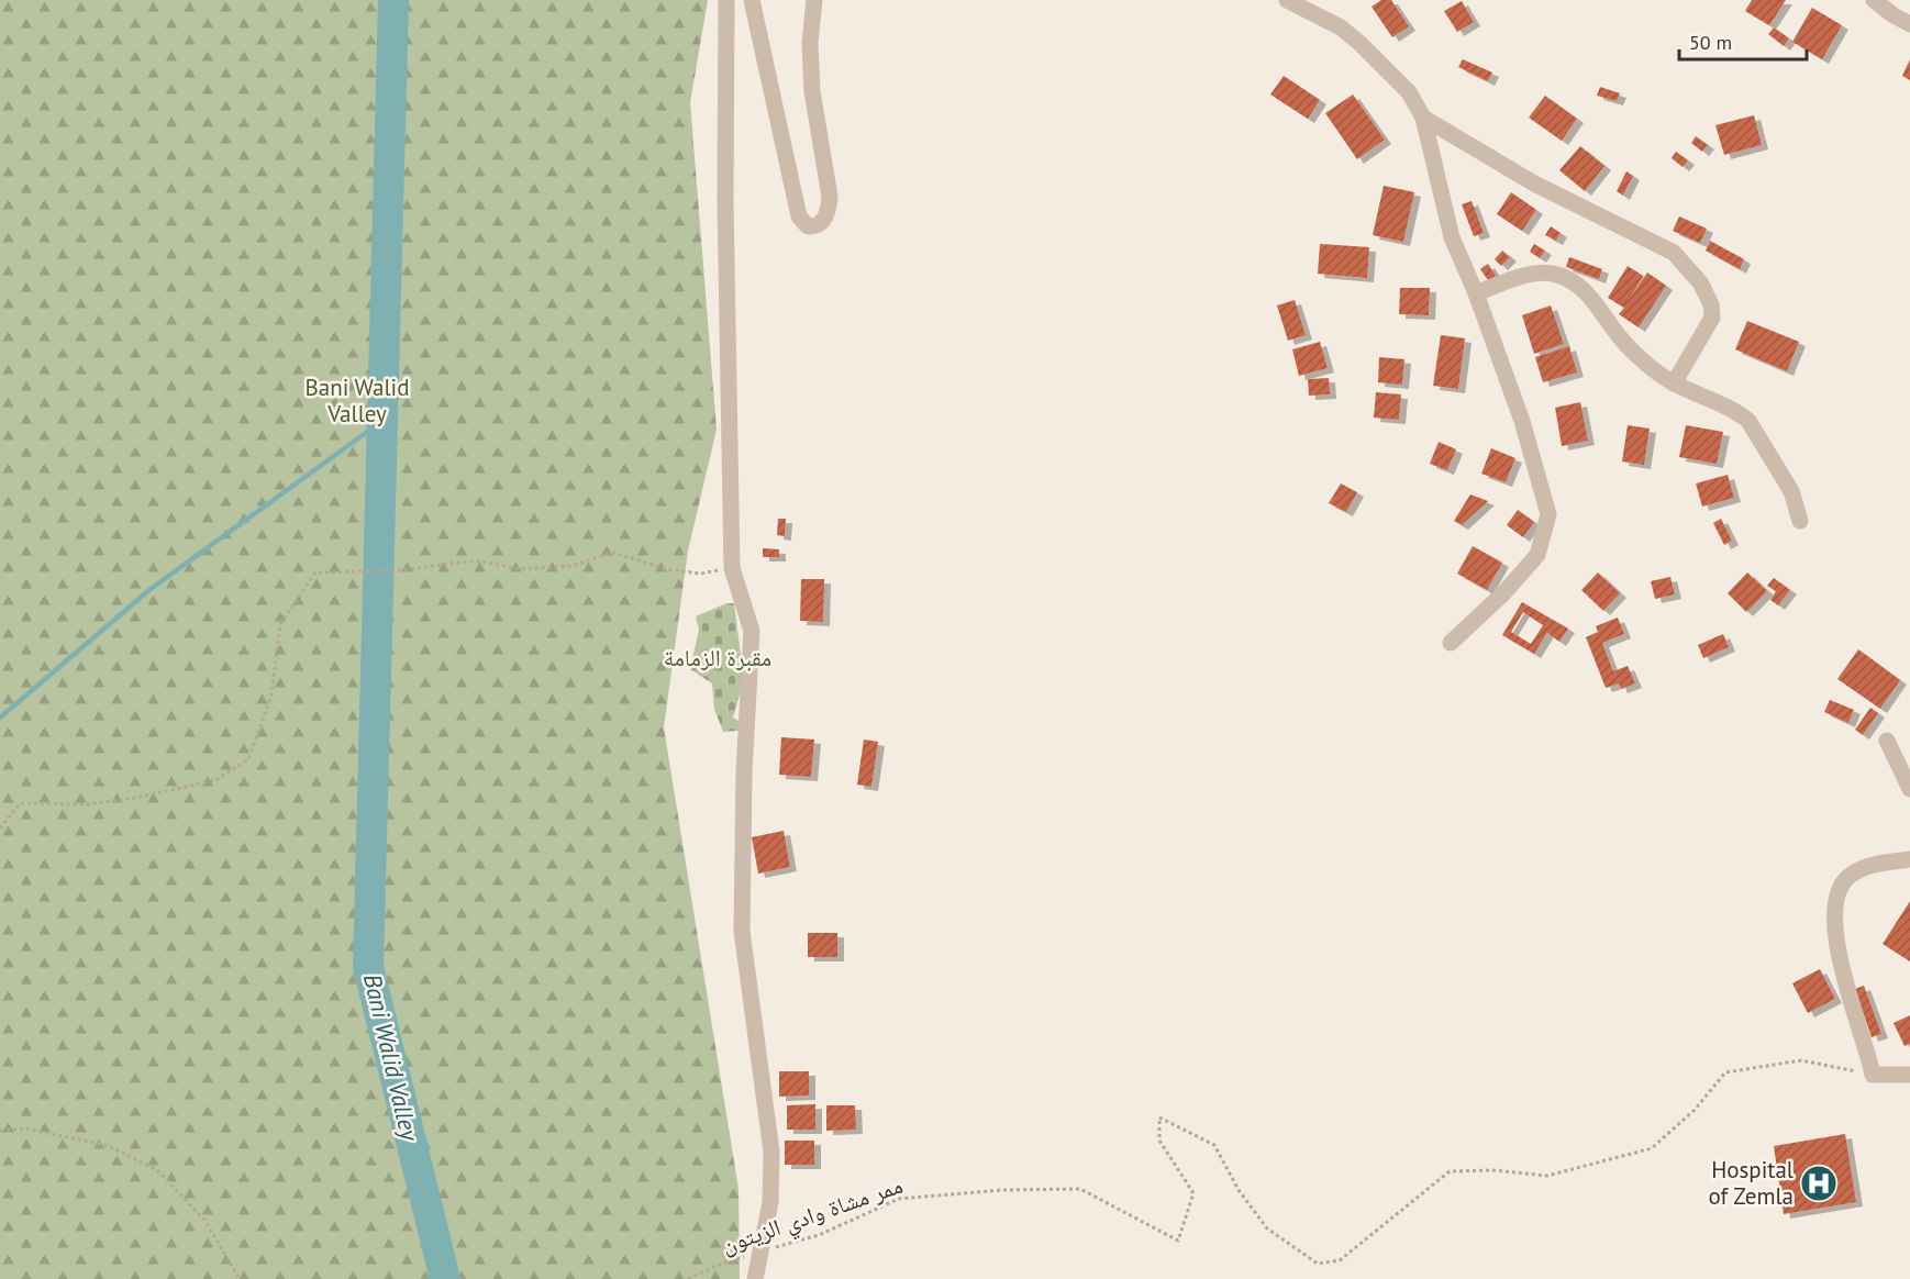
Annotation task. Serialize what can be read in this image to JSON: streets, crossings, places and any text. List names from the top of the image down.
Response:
{
  "streets": {
    "path": ["ممر مشاة وادي الزيتون"]
  },
  "water": ["Bani Walid Valley"],
  "parks": ["Bani Walid Valley", "مقبرة الزمامة"],
  "places": {
    "hospital": ["Hospital of Zemla"]
  },
  "scale_bar": "50 m"
}
